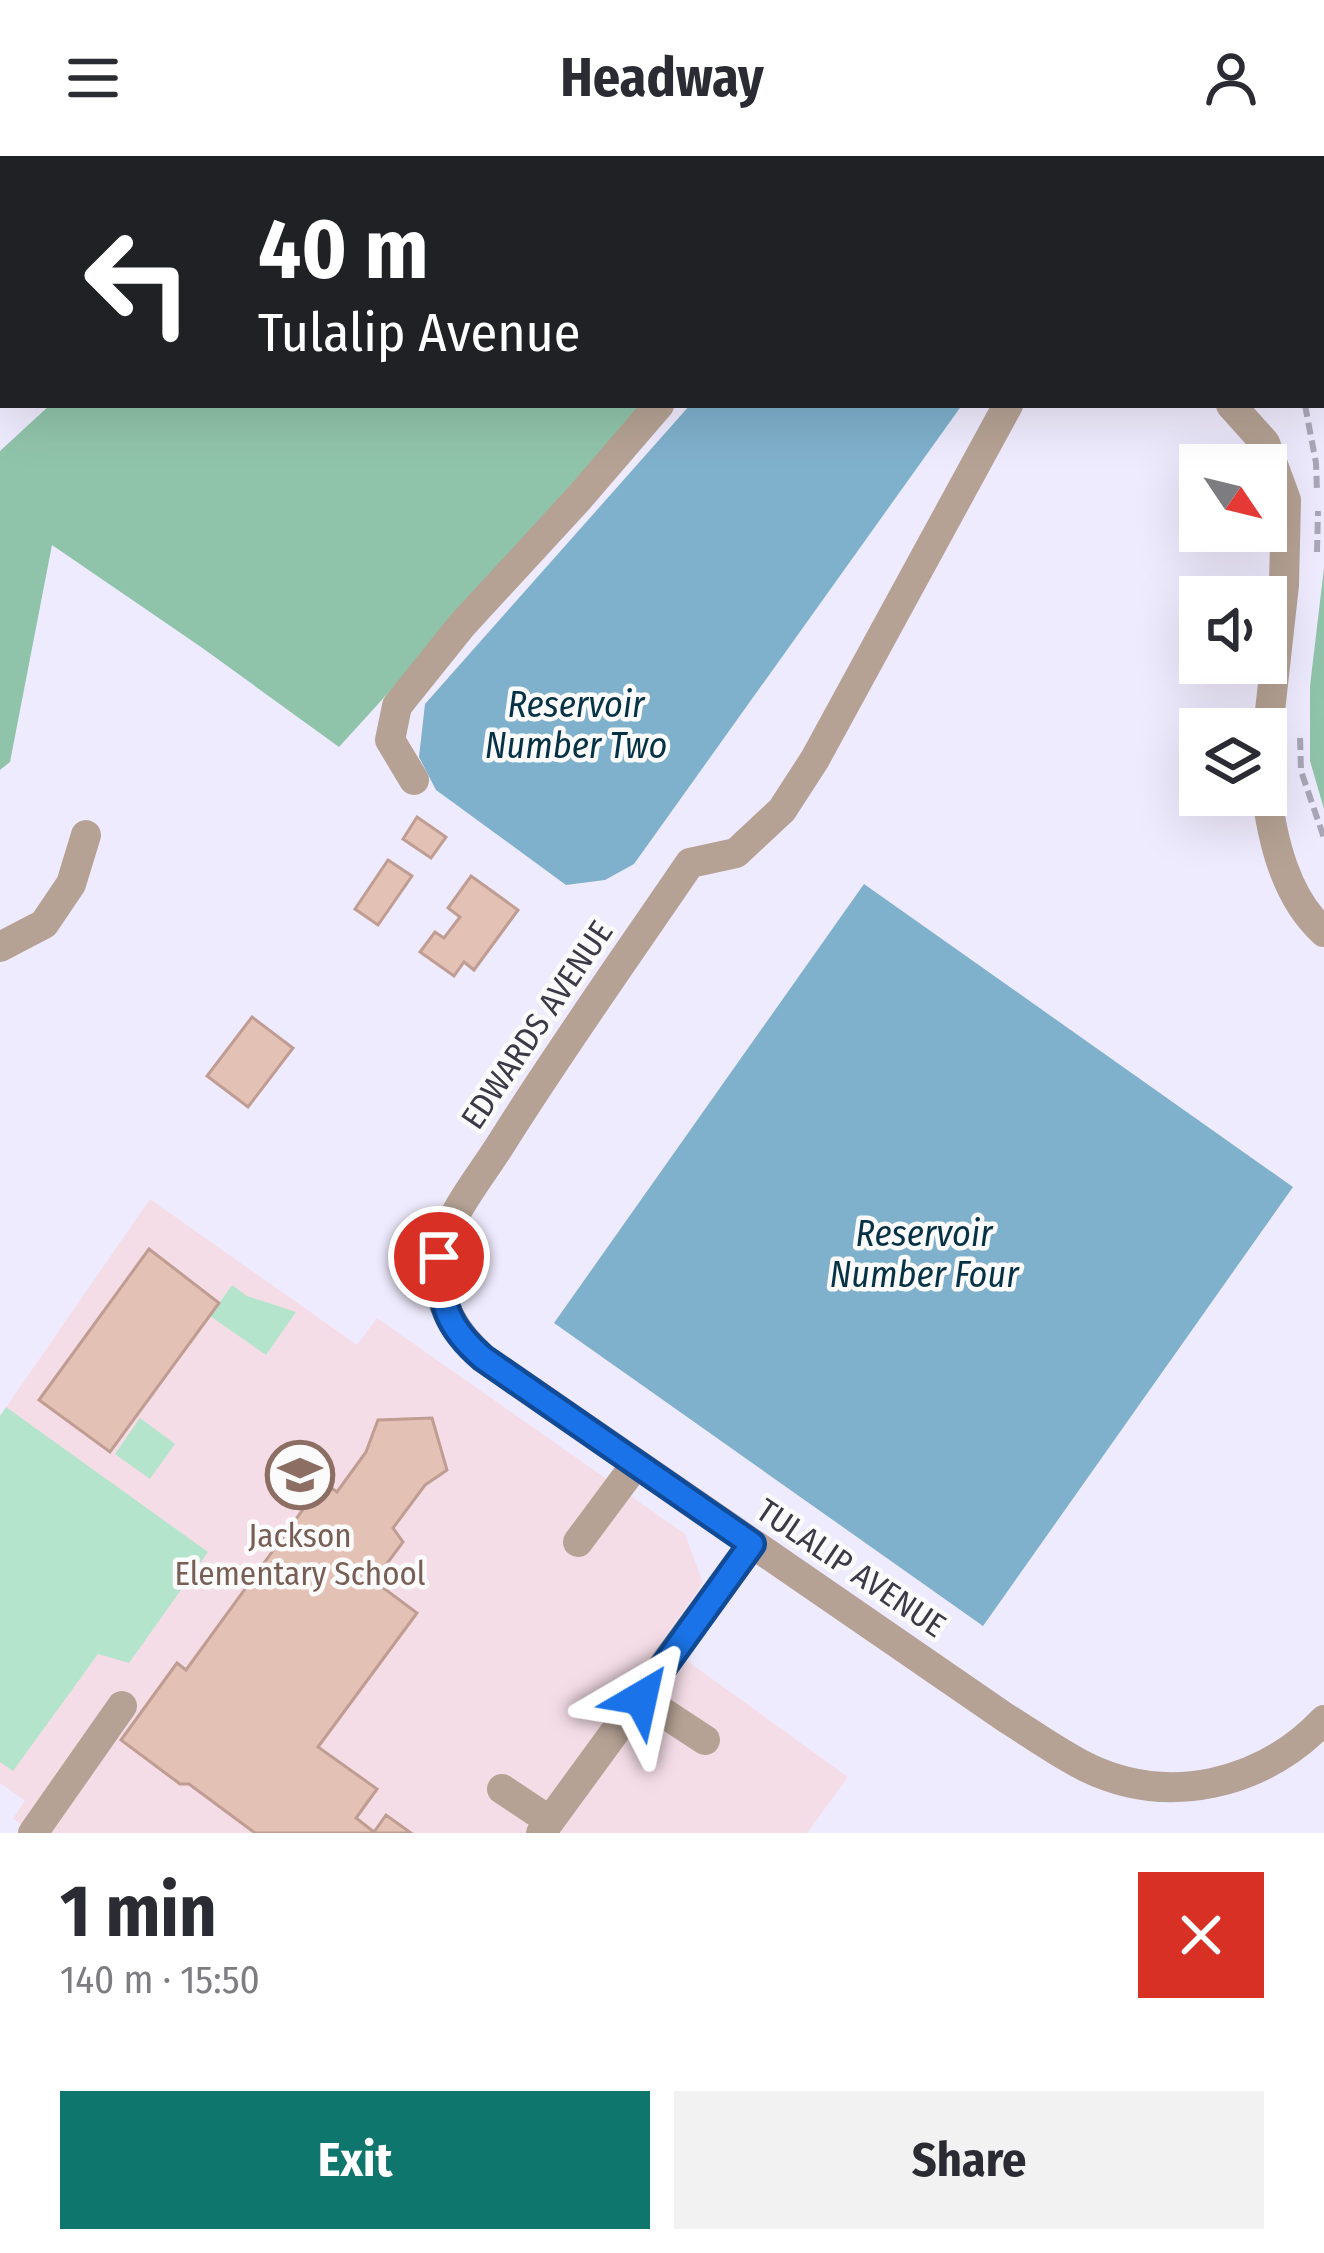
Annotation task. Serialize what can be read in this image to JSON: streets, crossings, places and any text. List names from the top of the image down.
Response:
{
  "streets": {
    "street": ["EDWARDS AVENUE", "TULALIP AVENUE"]
  },
  "crossings": [
    ["EDWARDS AVENUE", "TULALIP AVENUE"]
  ],
  "water": ["Reservoir Number Two", "Reservoir Number Four"],
  "places": {
    "school or university": ["Jackson Elementary School"]
  },
  "north": "bottom right",
  "page": {
    "header": "Headway",
    "turn": ["40 m", "Tulalip Avenue"],
    "heading": ["1 min", "140 m · 15:50"],
    "buttons": ["Exit", "Share"]
  }
}
